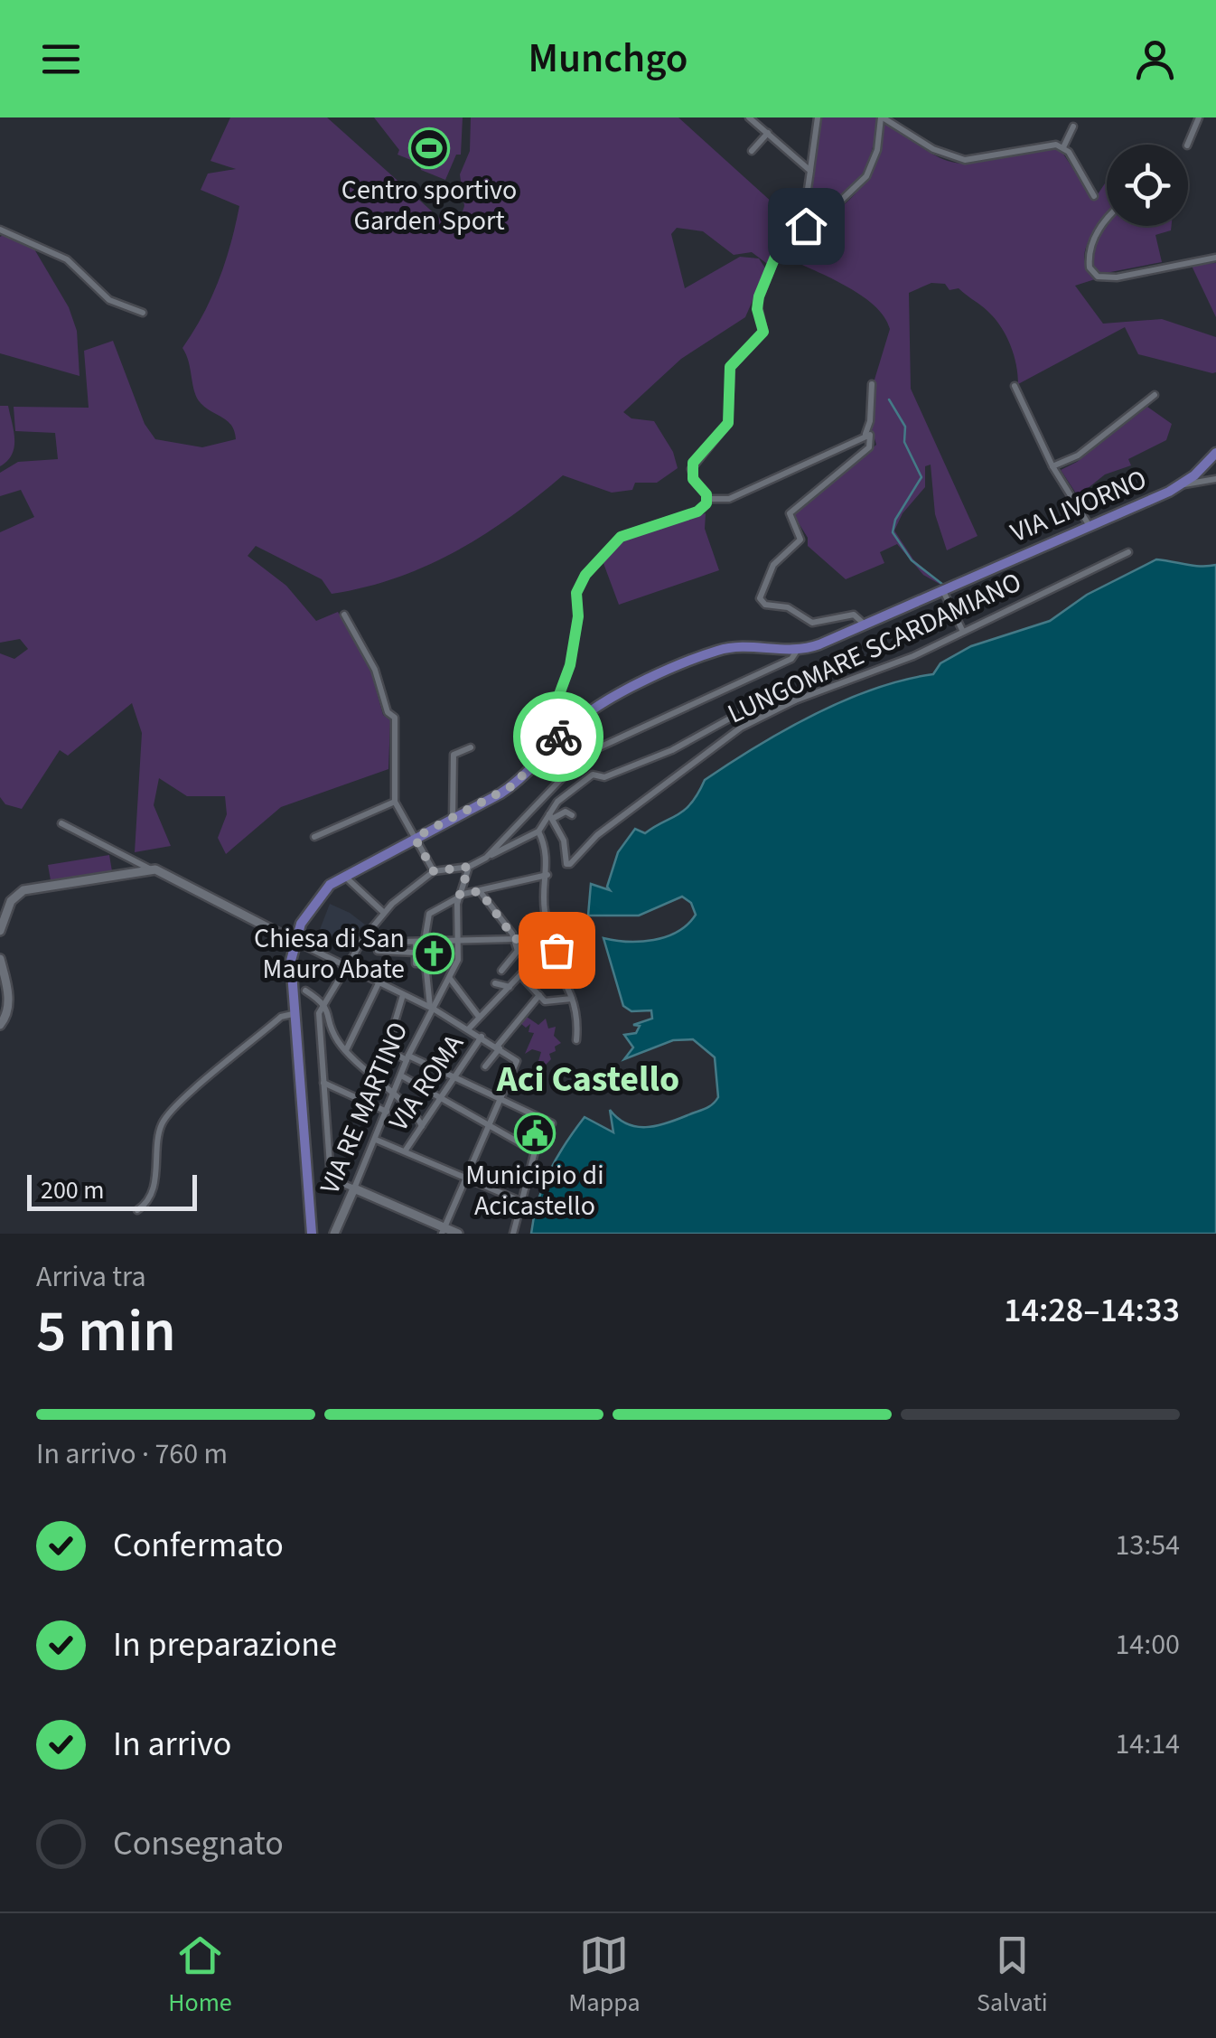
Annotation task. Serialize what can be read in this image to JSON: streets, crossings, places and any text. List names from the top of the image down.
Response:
{
  "streets": {
    "main road": ["VIA LIVORNO", "VIA RE MARTINO"],
    "street": ["LUNGOMARE SCARDAMIANO", "VIA ROMA"]
  },
  "districts": ["Aci Castello"],
  "places": {
    "sports": ["Centro sportivo Garden Sport"],
    "church": ["Chiesa di San Mauro Abate"],
    "public building": ["Municipio di Acicastello"]
  },
  "scale_bar": "200 m",
  "page": {
    "header": "Munchgo",
    "scale": "200 m",
    "heading": ["5 min", "Arriva tra", "14:28–14:33"],
    "bar": "In arrivo · 760 m",
    "list": [
      ["Confermato", "13:54"],
      ["In preparazione", "14:00"],
      ["In arrivo", "14:14"],
      "Consegnato"
    ],
    "tabs": ["Home", "Mappa", "Salvati"]
  }
}
